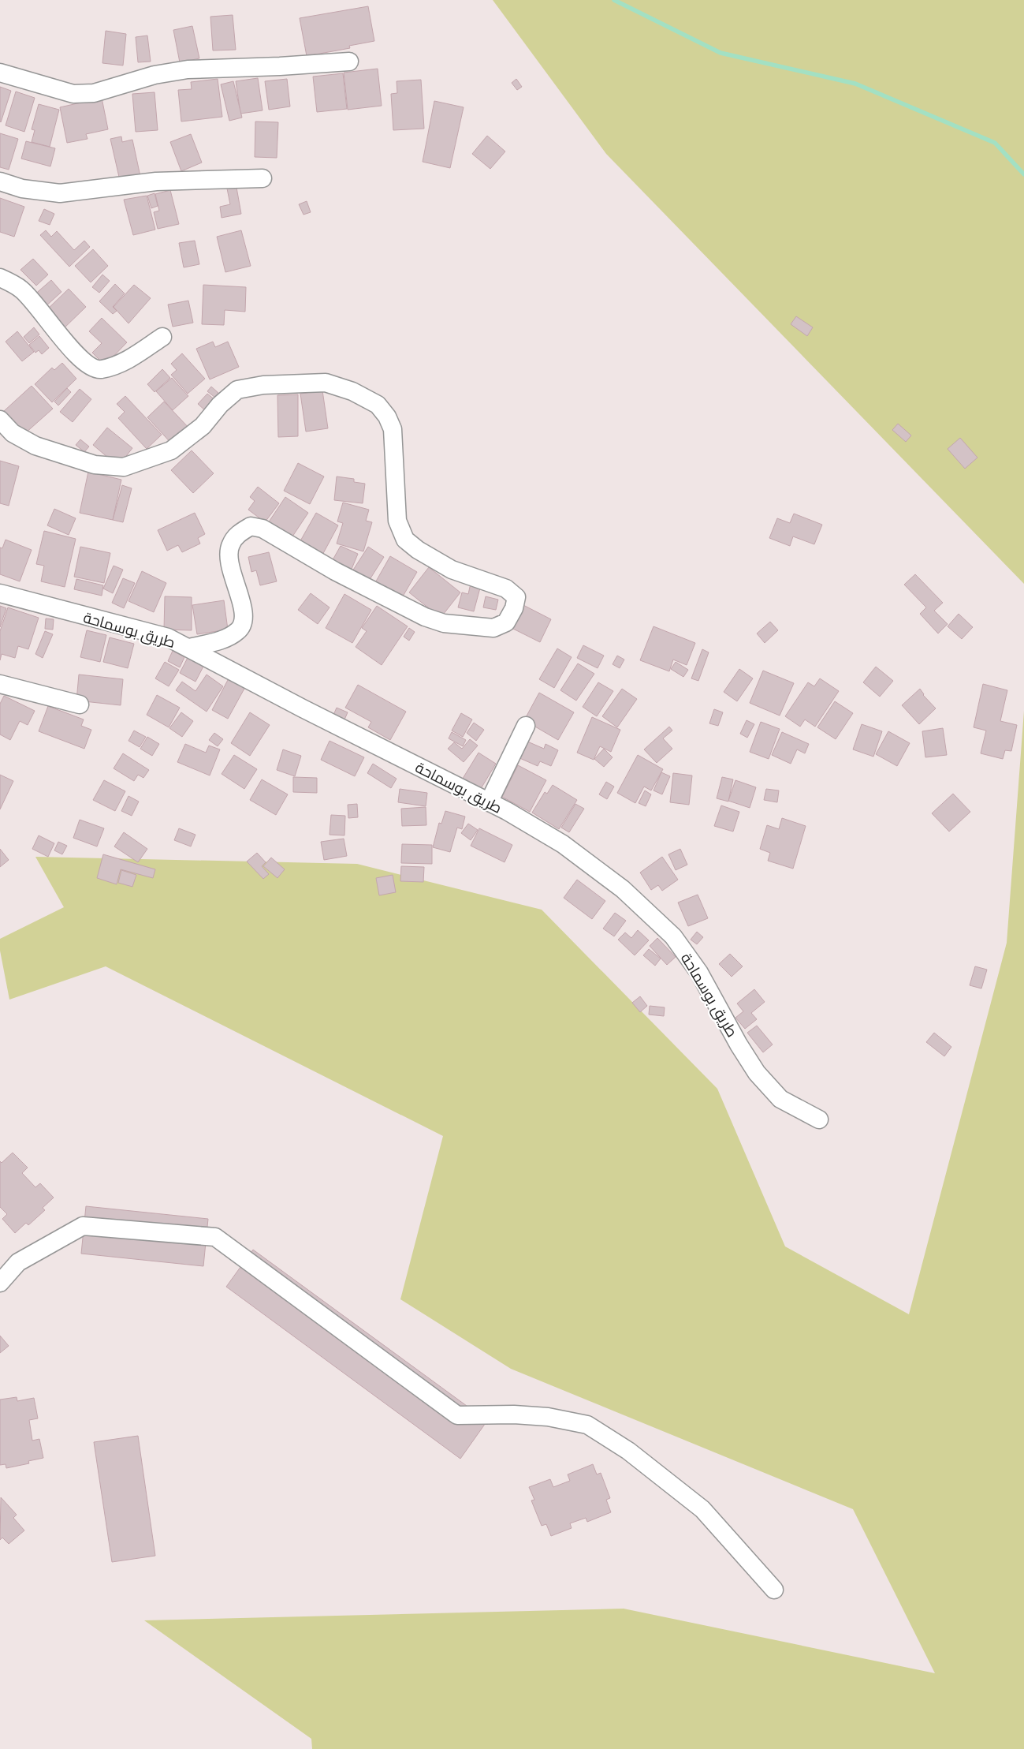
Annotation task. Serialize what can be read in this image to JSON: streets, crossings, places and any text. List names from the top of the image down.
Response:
{
  "streets": {
    "street": ["طريق بوسماحة"]
  }
}
